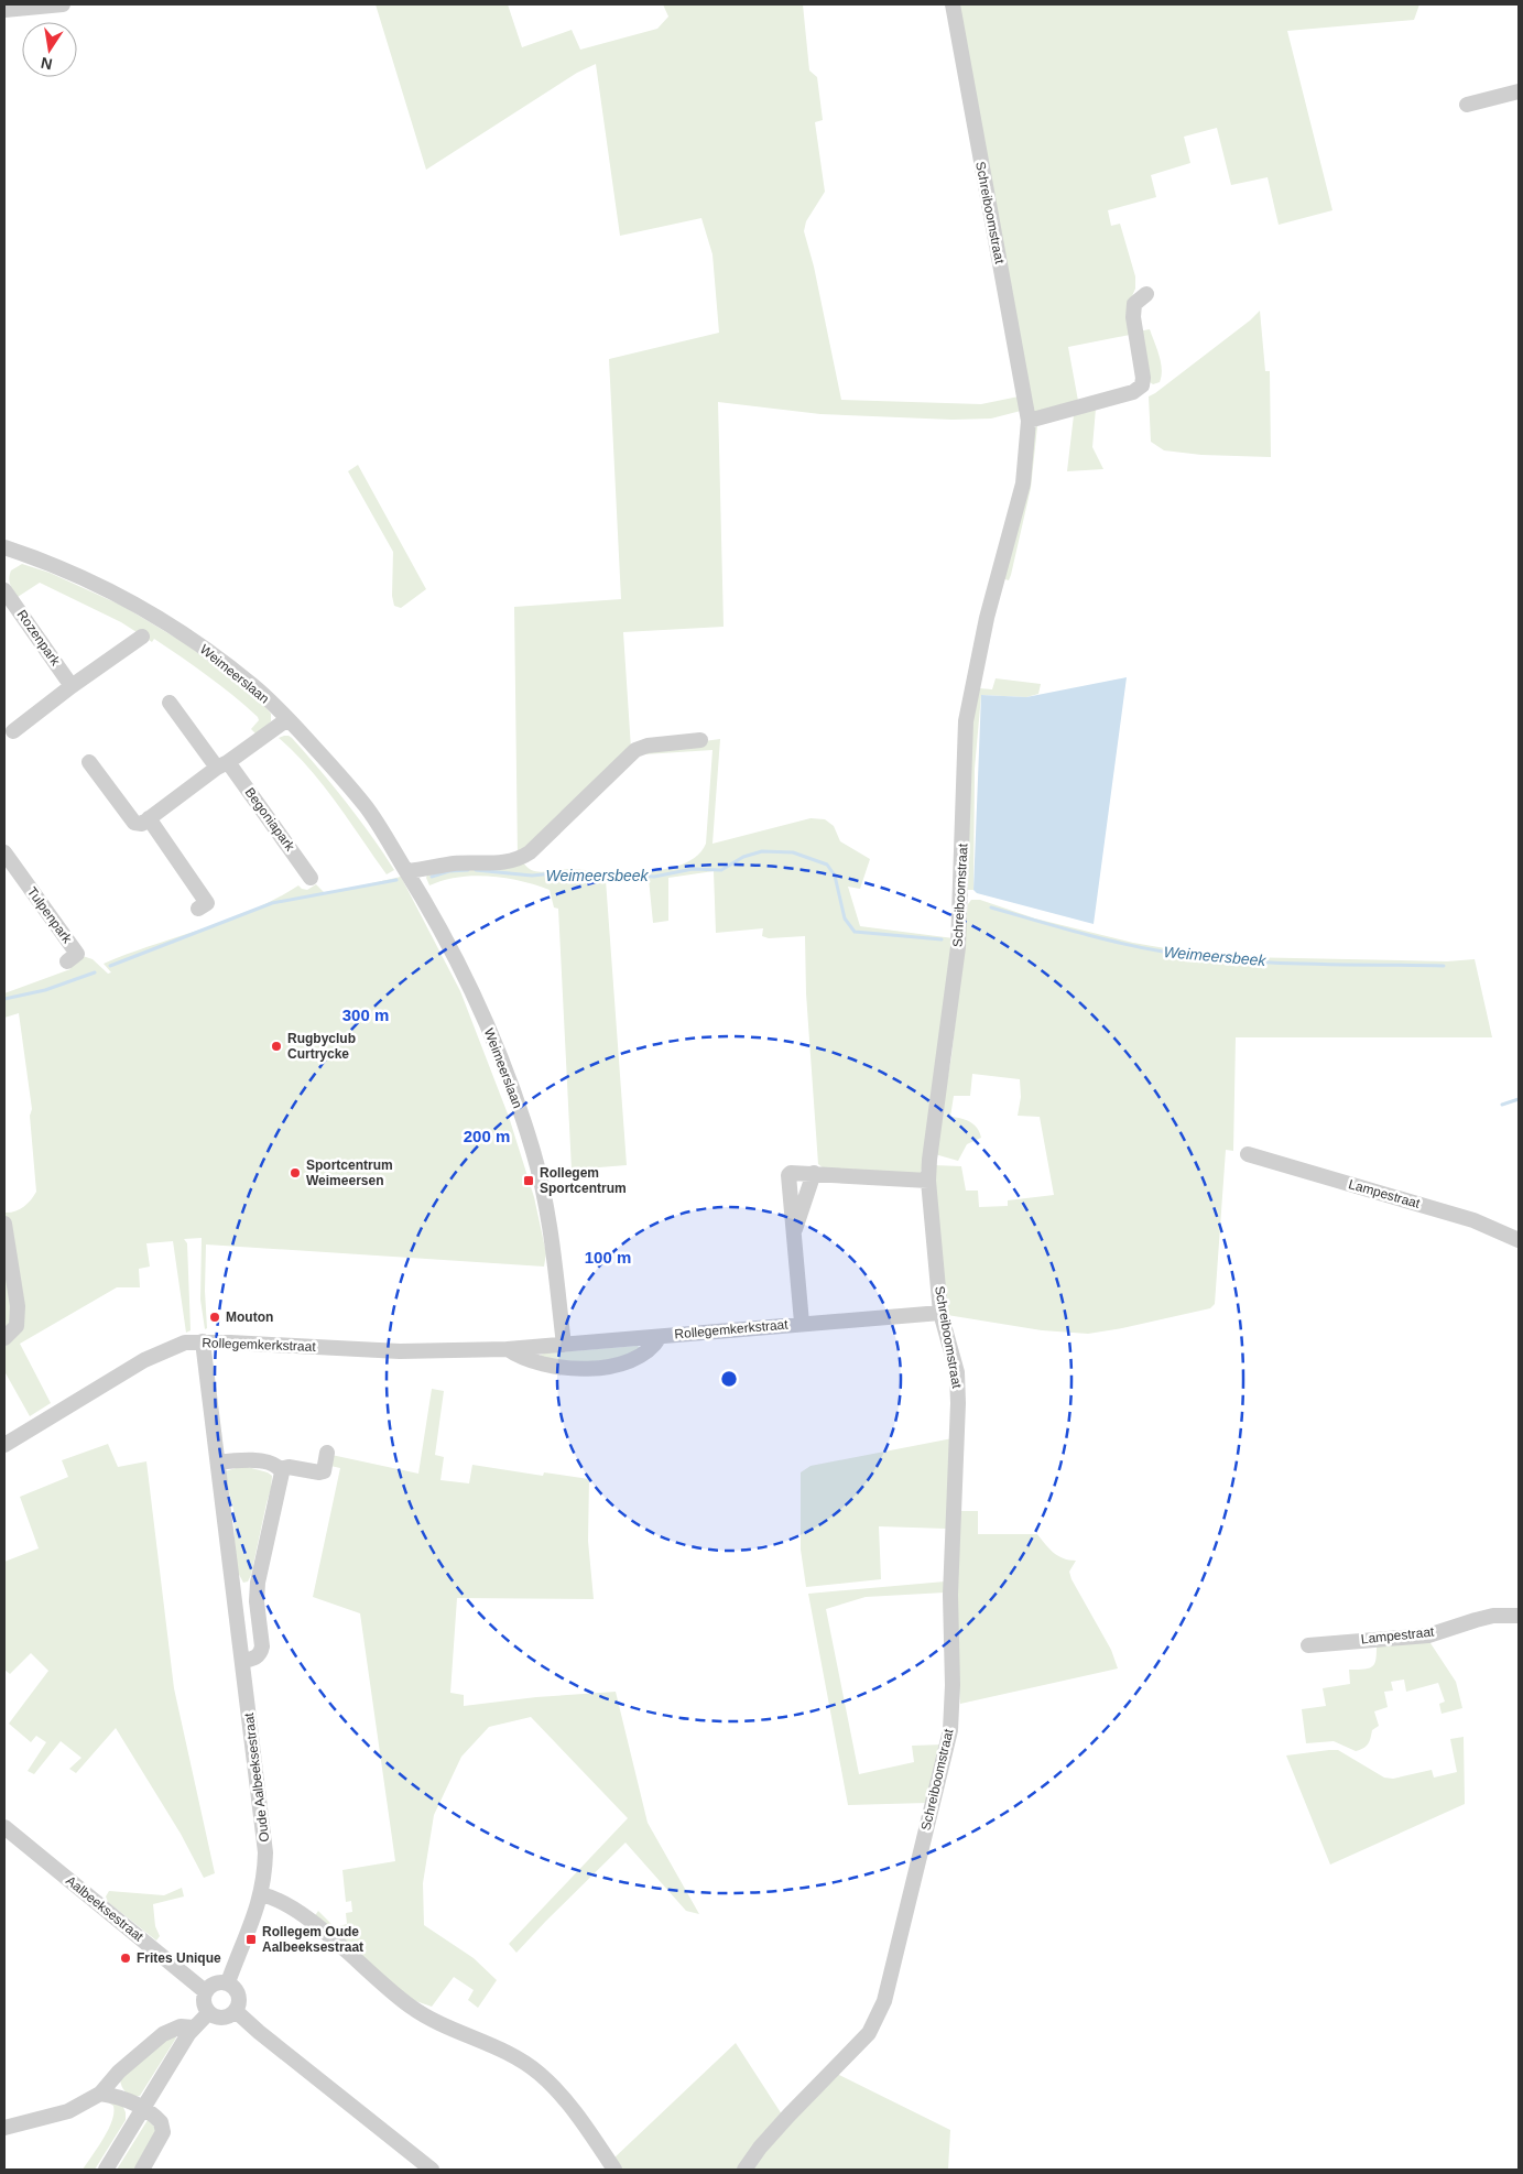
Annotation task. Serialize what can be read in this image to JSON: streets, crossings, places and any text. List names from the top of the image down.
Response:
{
  "streets": {
    "street": [
      "Schreiboomstraat",
      "Rozenpark",
      "Weimeerslaan",
      "Begoniapark",
      "Tulpenpark",
      "Lampestraat",
      "Rollegemkerkstraat",
      "Oude Aalbeeksestraat",
      "Aalbeeksestraat"
    ]
  },
  "crossings": [
    ["Schreiboomstraat", "Rollegemkerkstraat"],
    ["Weimeerslaan", "Rollegemkerkstraat"],
    ["Rollegemkerkstraat", "Oude Aalbeeksestraat"],
    ["Oude Aalbeeksestraat", "Aalbeeksestraat"]
  ],
  "water": ["Weimeersbeek"],
  "places": {
    "other": [
      "Rugbyclub Curtrycke",
      "Sportcentrum Weimeersen",
      "Mouton",
      "Frites Unique"
    ],
    "transit": ["Rollegem Sportcentrum", "Rollegem Oude Aalbeeksestraat"]
  },
  "north": "bottom",
  "rings": ["300 m", "200 m", "100 m"]
}
